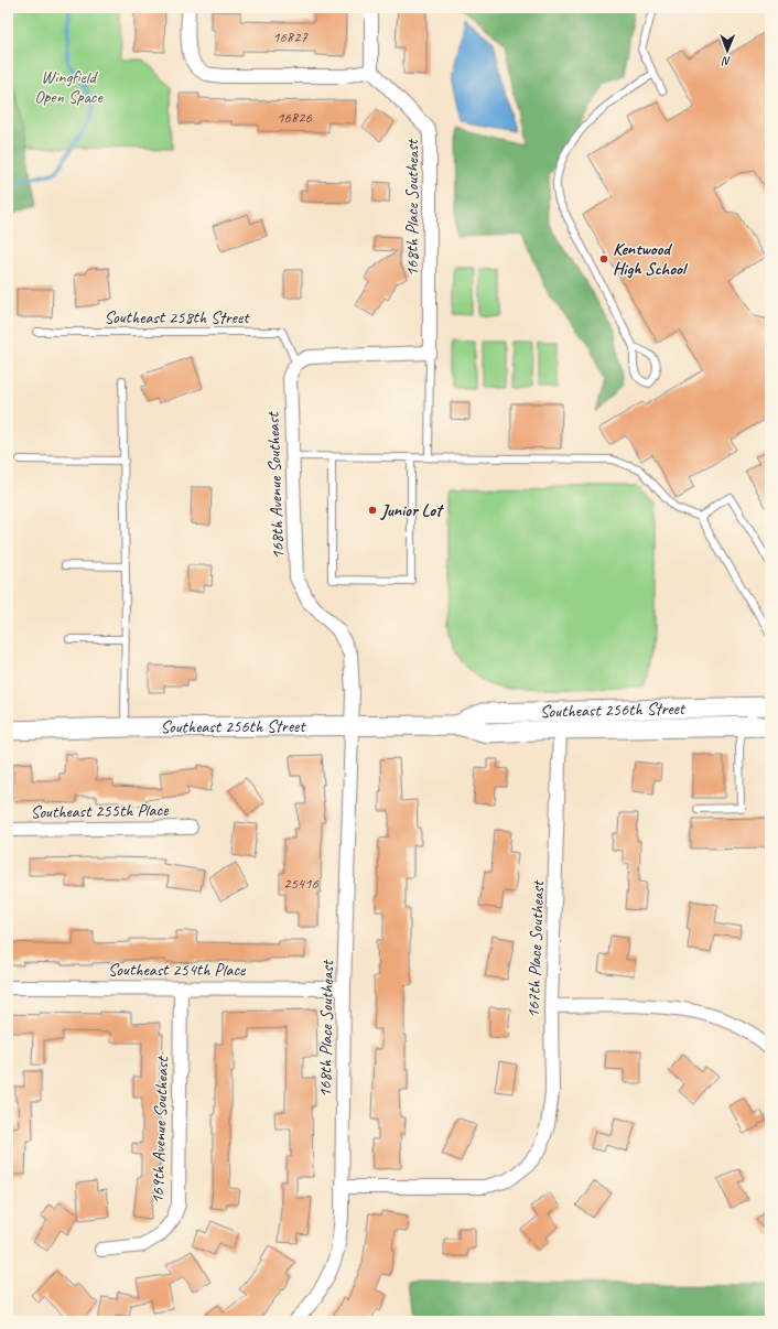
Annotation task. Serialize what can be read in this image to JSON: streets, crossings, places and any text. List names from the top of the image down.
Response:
{
  "streets": {
    "main road": ["Southeast 256th Street"],
    "street": [
      "168th Place Southeast",
      "168th Avenue Southeast",
      "Southeast 255th Place",
      "167th Place Southeast",
      "Southeast 254th Place",
      "169th Avenue Southeast"
    ],
    "lane": ["Southeast 258th Street"]
  },
  "crossings": [
    ["168th Place Southeast", "168th Avenue Southeast"],
    ["168th Place Southeast", "Southeast 256th Street"],
    ["168th Place Southeast", "167th Place Southeast"],
    ["168th Place Southeast", "Southeast 254th Place"],
    ["Southeast 258th Street", "168th Avenue Southeast"],
    ["168th Avenue Southeast", "Southeast 256th Street"],
    ["Southeast 256th Street", "167th Place Southeast"],
    ["Southeast 254th Place", "169th Avenue Southeast"]
  ],
  "parks": ["Wingfield Open Space"],
  "places": ["Kentwood High School", "Junior Lot"],
  "house_numbers": ["16827", "16826", "25416"],
  "north": "bottom"
}
